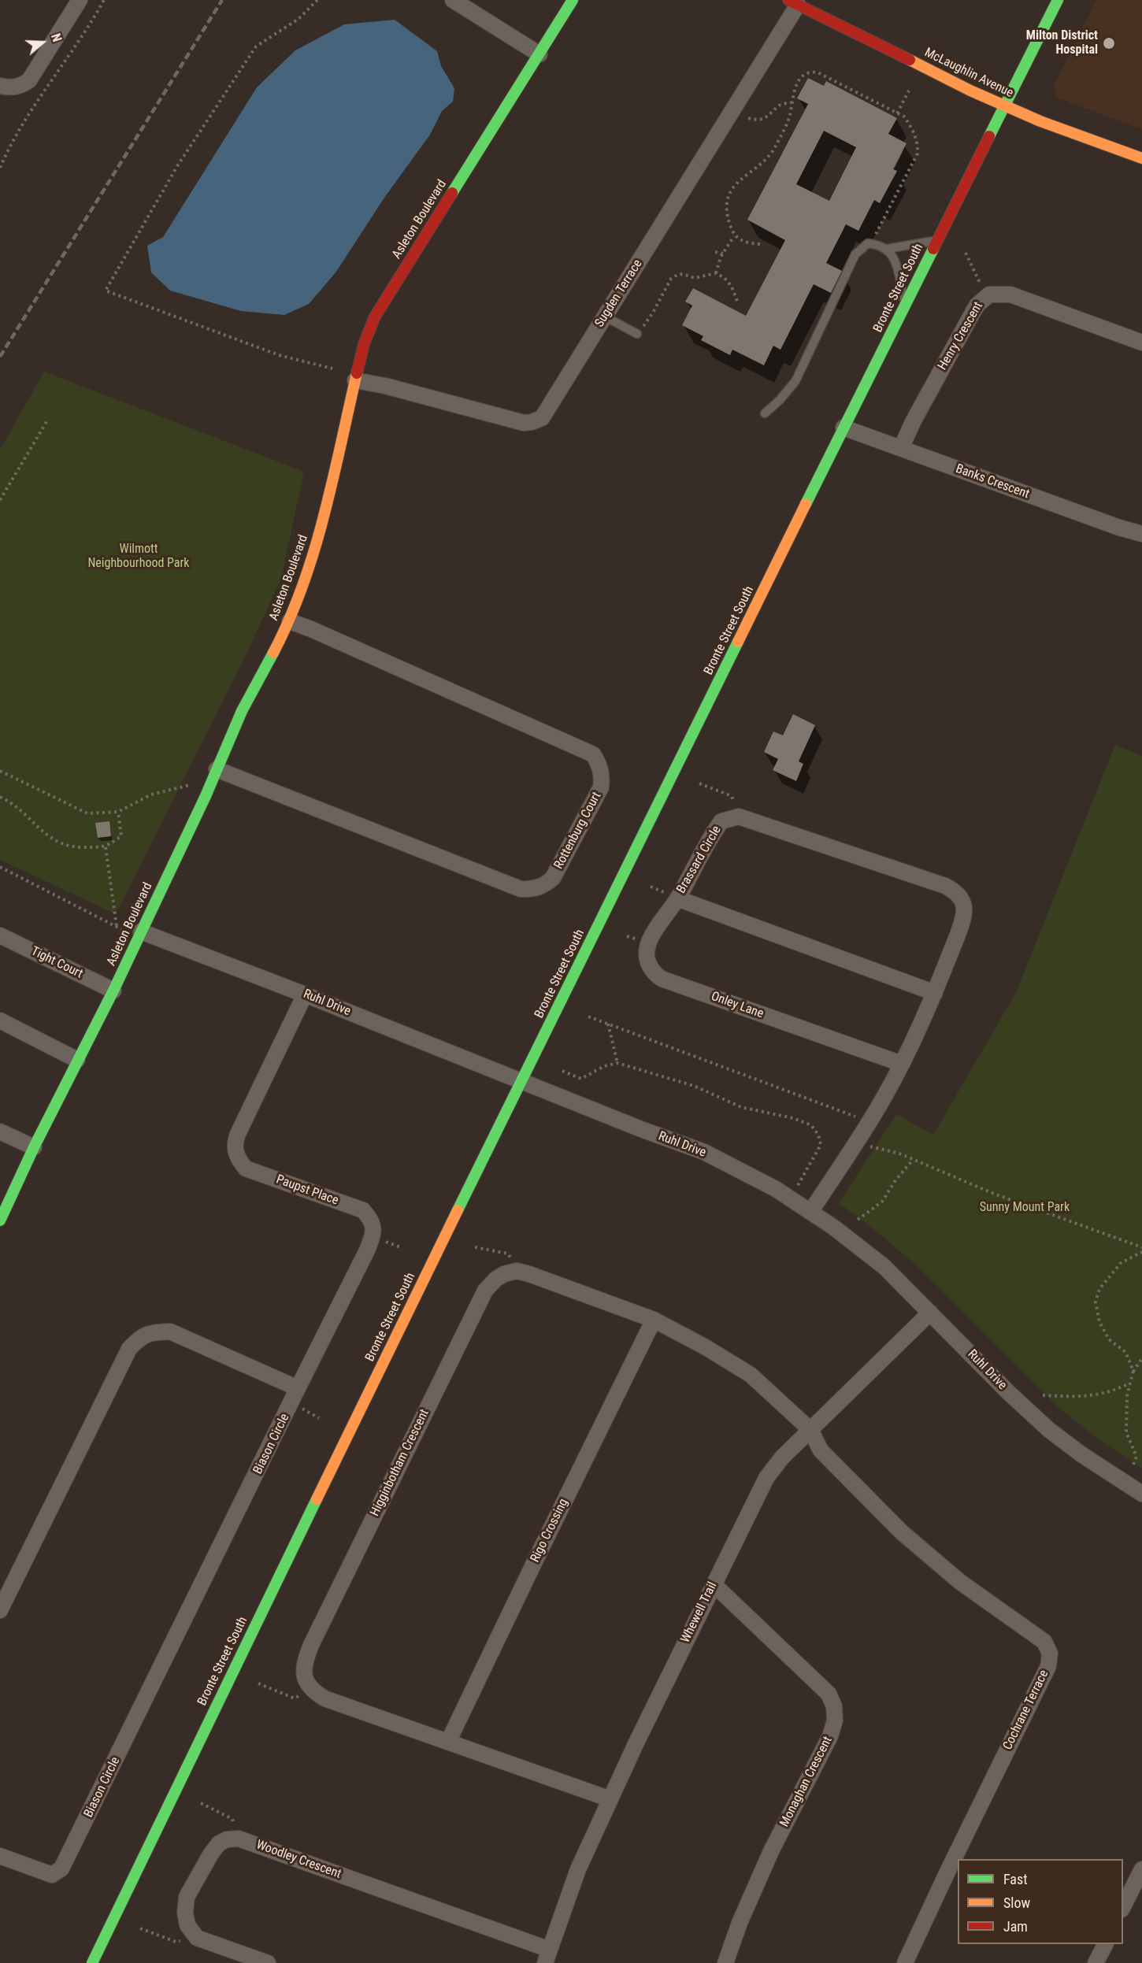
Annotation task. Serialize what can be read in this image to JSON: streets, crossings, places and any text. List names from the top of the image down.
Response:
{
  "streets": {
    "main road": ["McLaughlin Avenue", "Asleton Boulevard", "Bronte Street South"],
    "street": [
      "Sugden Terrace",
      "Henry Crescent",
      "Banks Crescent",
      "Rottenburg Court",
      "Brassard Circle",
      "Tight Court",
      "Ruhl Drive",
      "Onley Lane",
      "Paupst Place",
      "Biason Circle",
      "Higginbotham Crescent",
      "Rigo Crossing",
      "Whewell Trail",
      "Cochrane Terrace",
      "Monaghan Crescent",
      "Woodley Crescent"
    ]
  },
  "crossings": [
    ["McLaughlin Avenue", "Bronte Street South"],
    ["McLaughlin Avenue", "Sugden Terrace"],
    ["Asleton Boulevard", "Sugden Terrace"],
    ["Asleton Boulevard", "Rottenburg Court"],
    ["Asleton Boulevard", "Tight Court"],
    ["Asleton Boulevard", "Ruhl Drive"],
    ["Bronte Street South", "Banks Crescent"],
    ["Bronte Street South", "Ruhl Drive"],
    ["Henry Crescent", "Banks Crescent"],
    ["Brassard Circle", "Onley Lane"],
    ["Ruhl Drive", "Paupst Place"],
    ["Ruhl Drive", "Whewell Trail"],
    ["Paupst Place", "Biason Circle"],
    ["Whewell Trail", "Cochrane Terrace"],
    ["Whewell Trail", "Monaghan Crescent"],
    ["Whewell Trail", "Woodley Crescent"]
  ],
  "parks": ["Wilmott Neighbourhood Park", "Sunny Mount Park"],
  "places": ["Milton District Hospital"],
  "legend": ["Fast", "Slow", "Jam"],
  "north": "right"
}
